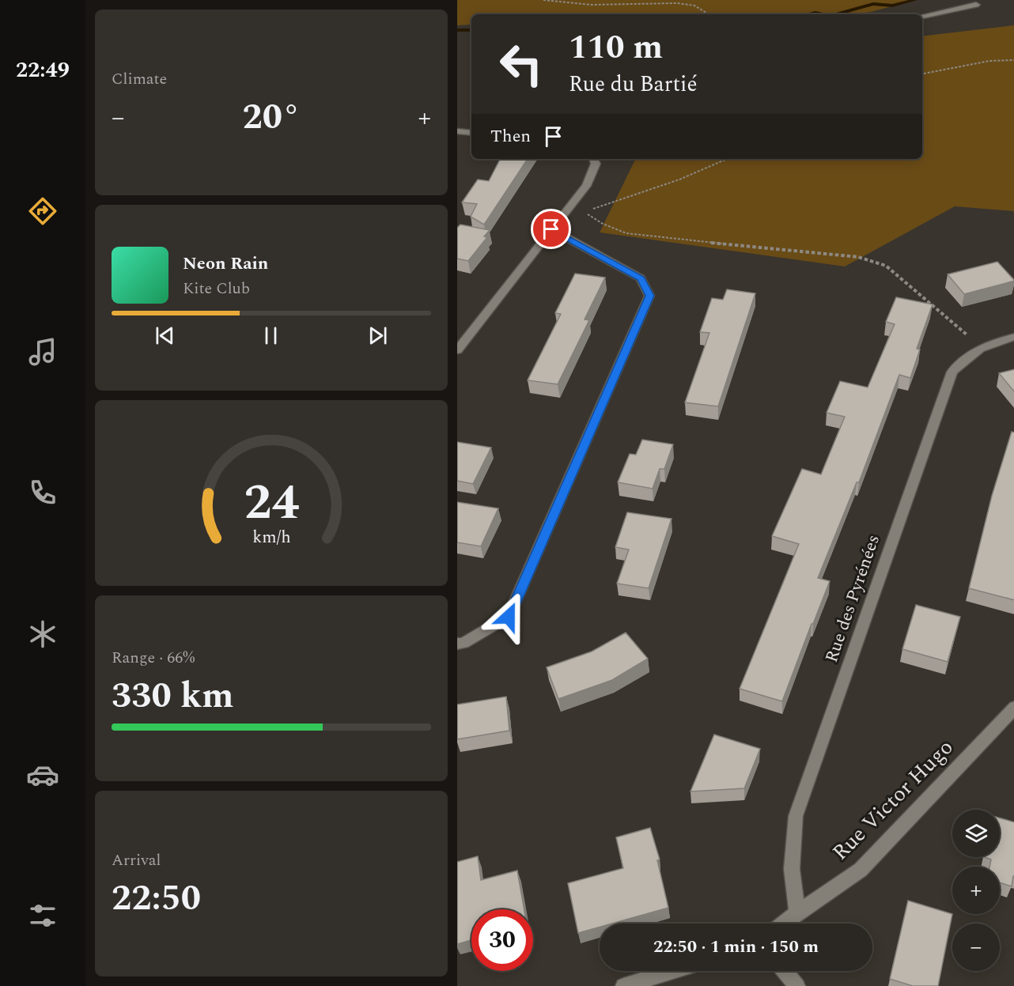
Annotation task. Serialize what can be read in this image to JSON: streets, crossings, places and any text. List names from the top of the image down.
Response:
{
  "streets": {
    "street": ["Rue des Pyrénées", "Rue Victor Hugo"]
  },
  "crossings": [
    ["Rue des Pyrénées", "Rue Victor Hugo"]
  ],
  "page": {
    "tabs": "22:49",
    "tile": [
      "Climate",
      ["Range · 66%", "330 km"],
      ["Arrival", "22:50"]
    ],
    "turn": ["110 m", "Rue du Bartié"],
    "heat": ["−", "20°", "+"],
    "then": "Then",
    "song": ["Neon Rain", "Kite Club"],
    "map_buttons": ["+", "−"],
    "limit": "30",
    "trip": "22:50 · 1 min · 150 m",
    "gauge": ["24", "km/h"]
  }
}
